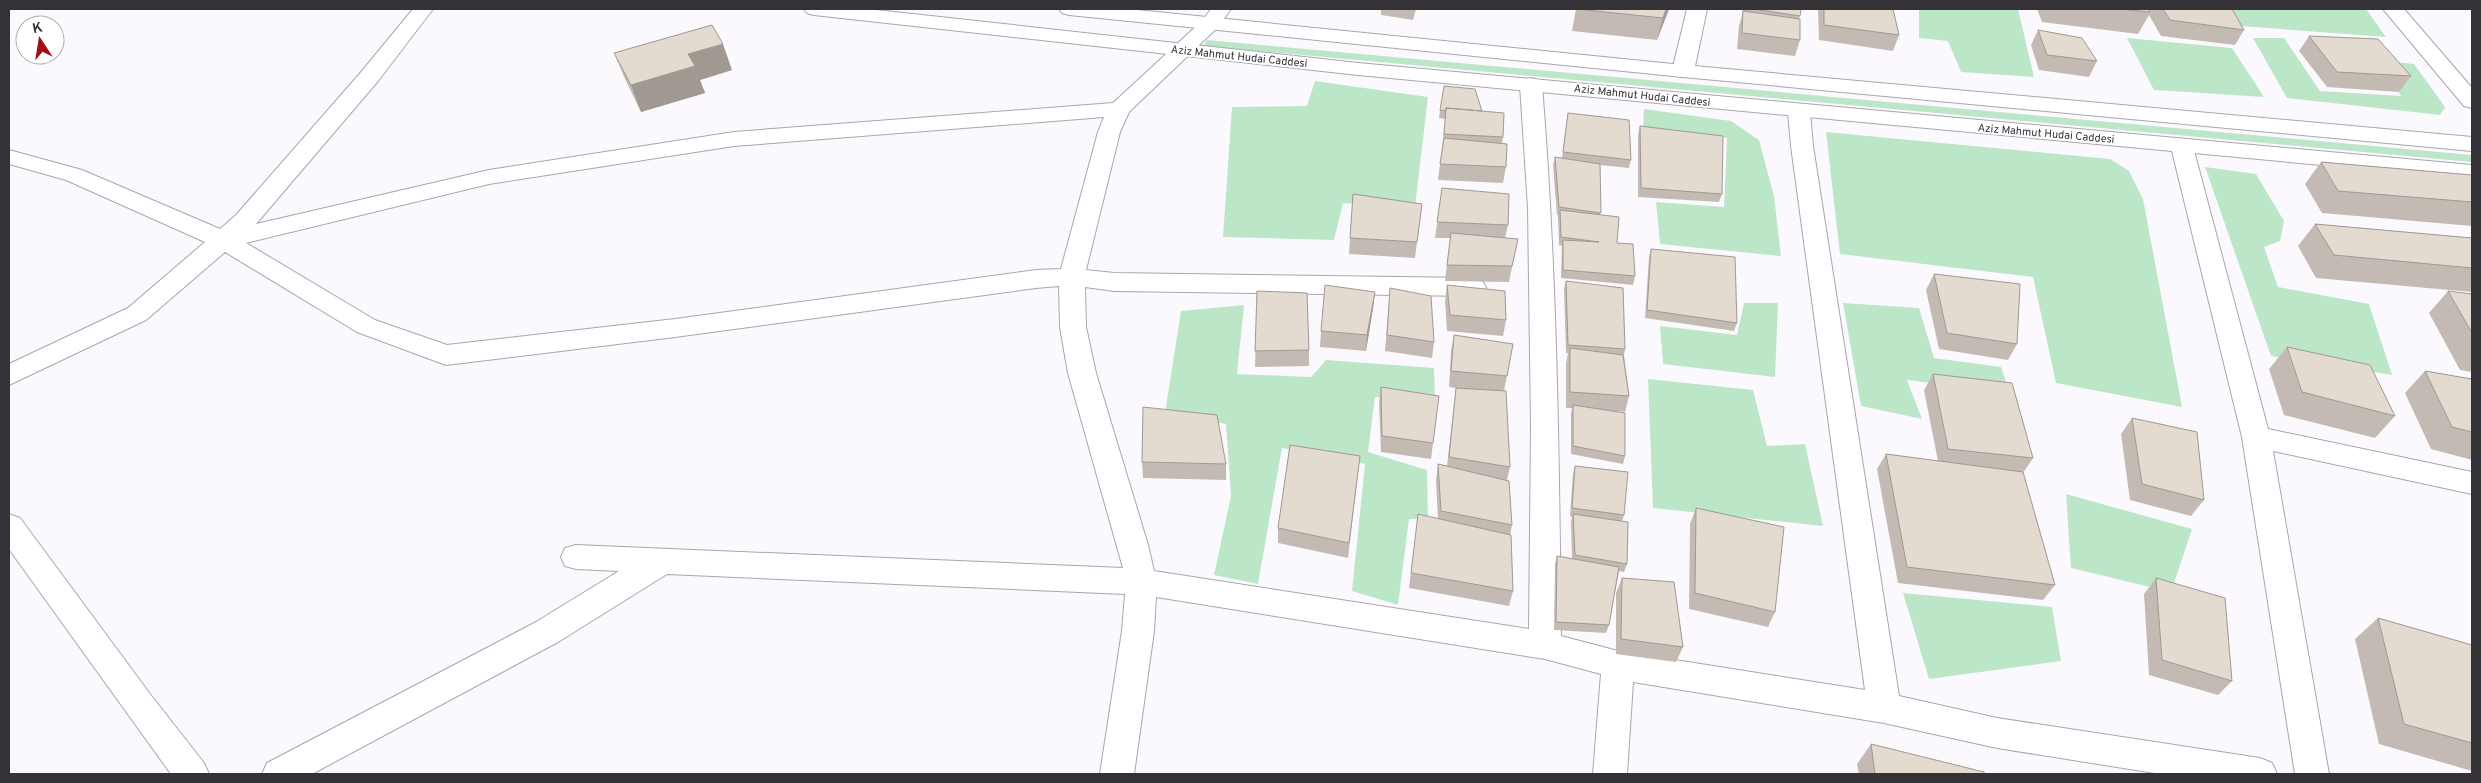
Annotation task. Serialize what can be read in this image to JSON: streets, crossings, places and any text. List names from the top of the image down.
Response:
{
  "streets": {
    "street": ["Aziz Mahmut Hudai Caddesi"]
  },
  "north": "top"
}
